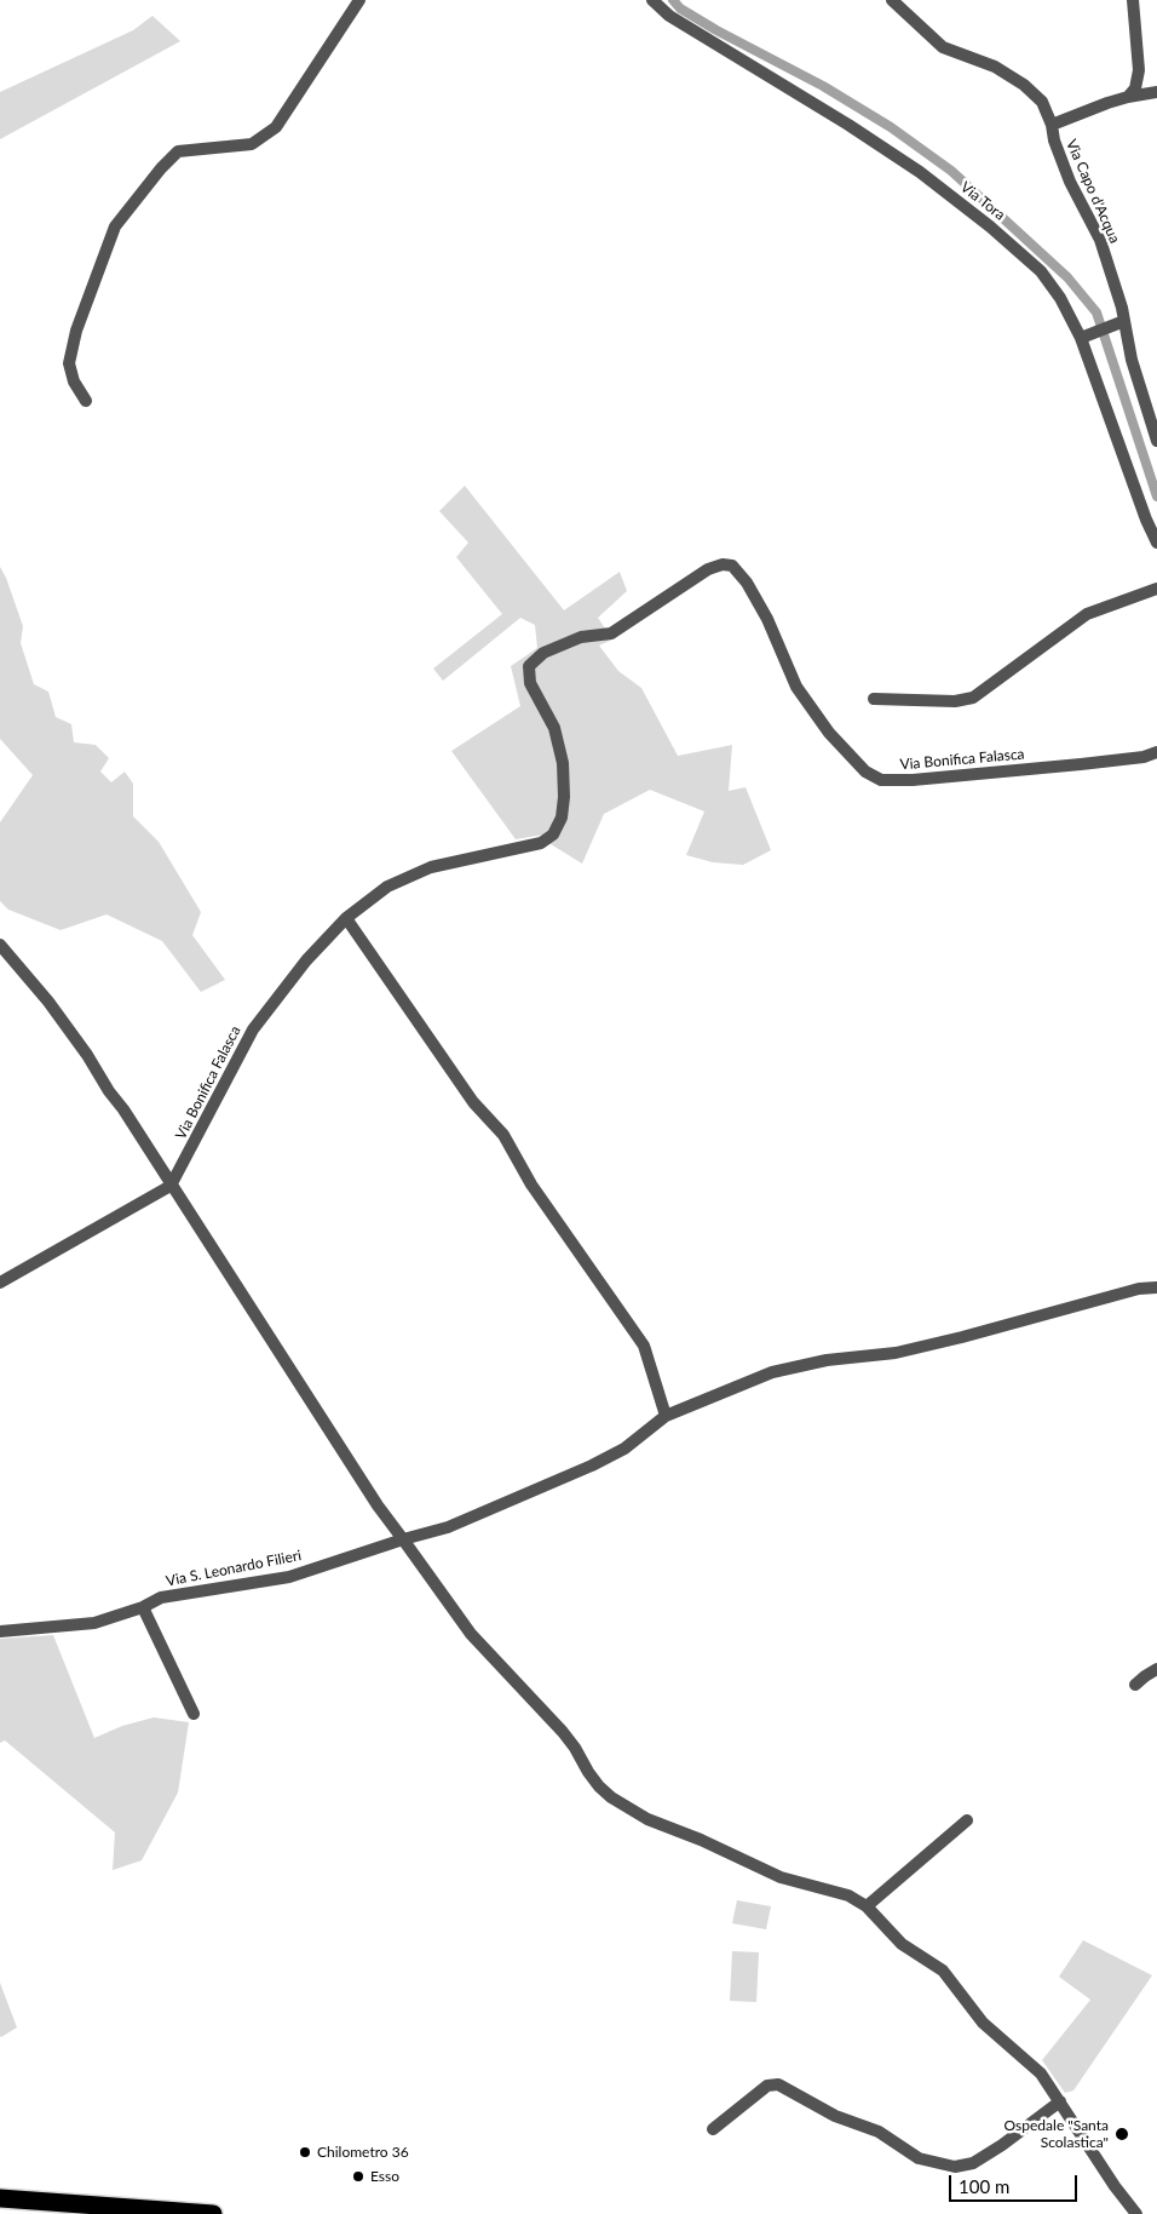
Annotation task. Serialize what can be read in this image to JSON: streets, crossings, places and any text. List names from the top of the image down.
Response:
{
  "streets": {
    "street": [
      "Via Capo d'Acqua",
      "Via Tora",
      "Via Bonifica Falasca",
      "Via S. Leonardo Filieri"
    ]
  },
  "places": ["Ospedale \"Santa Scolastica\"", "Chilometro 36", "Esso"],
  "scale_bar": "100 m"
}
